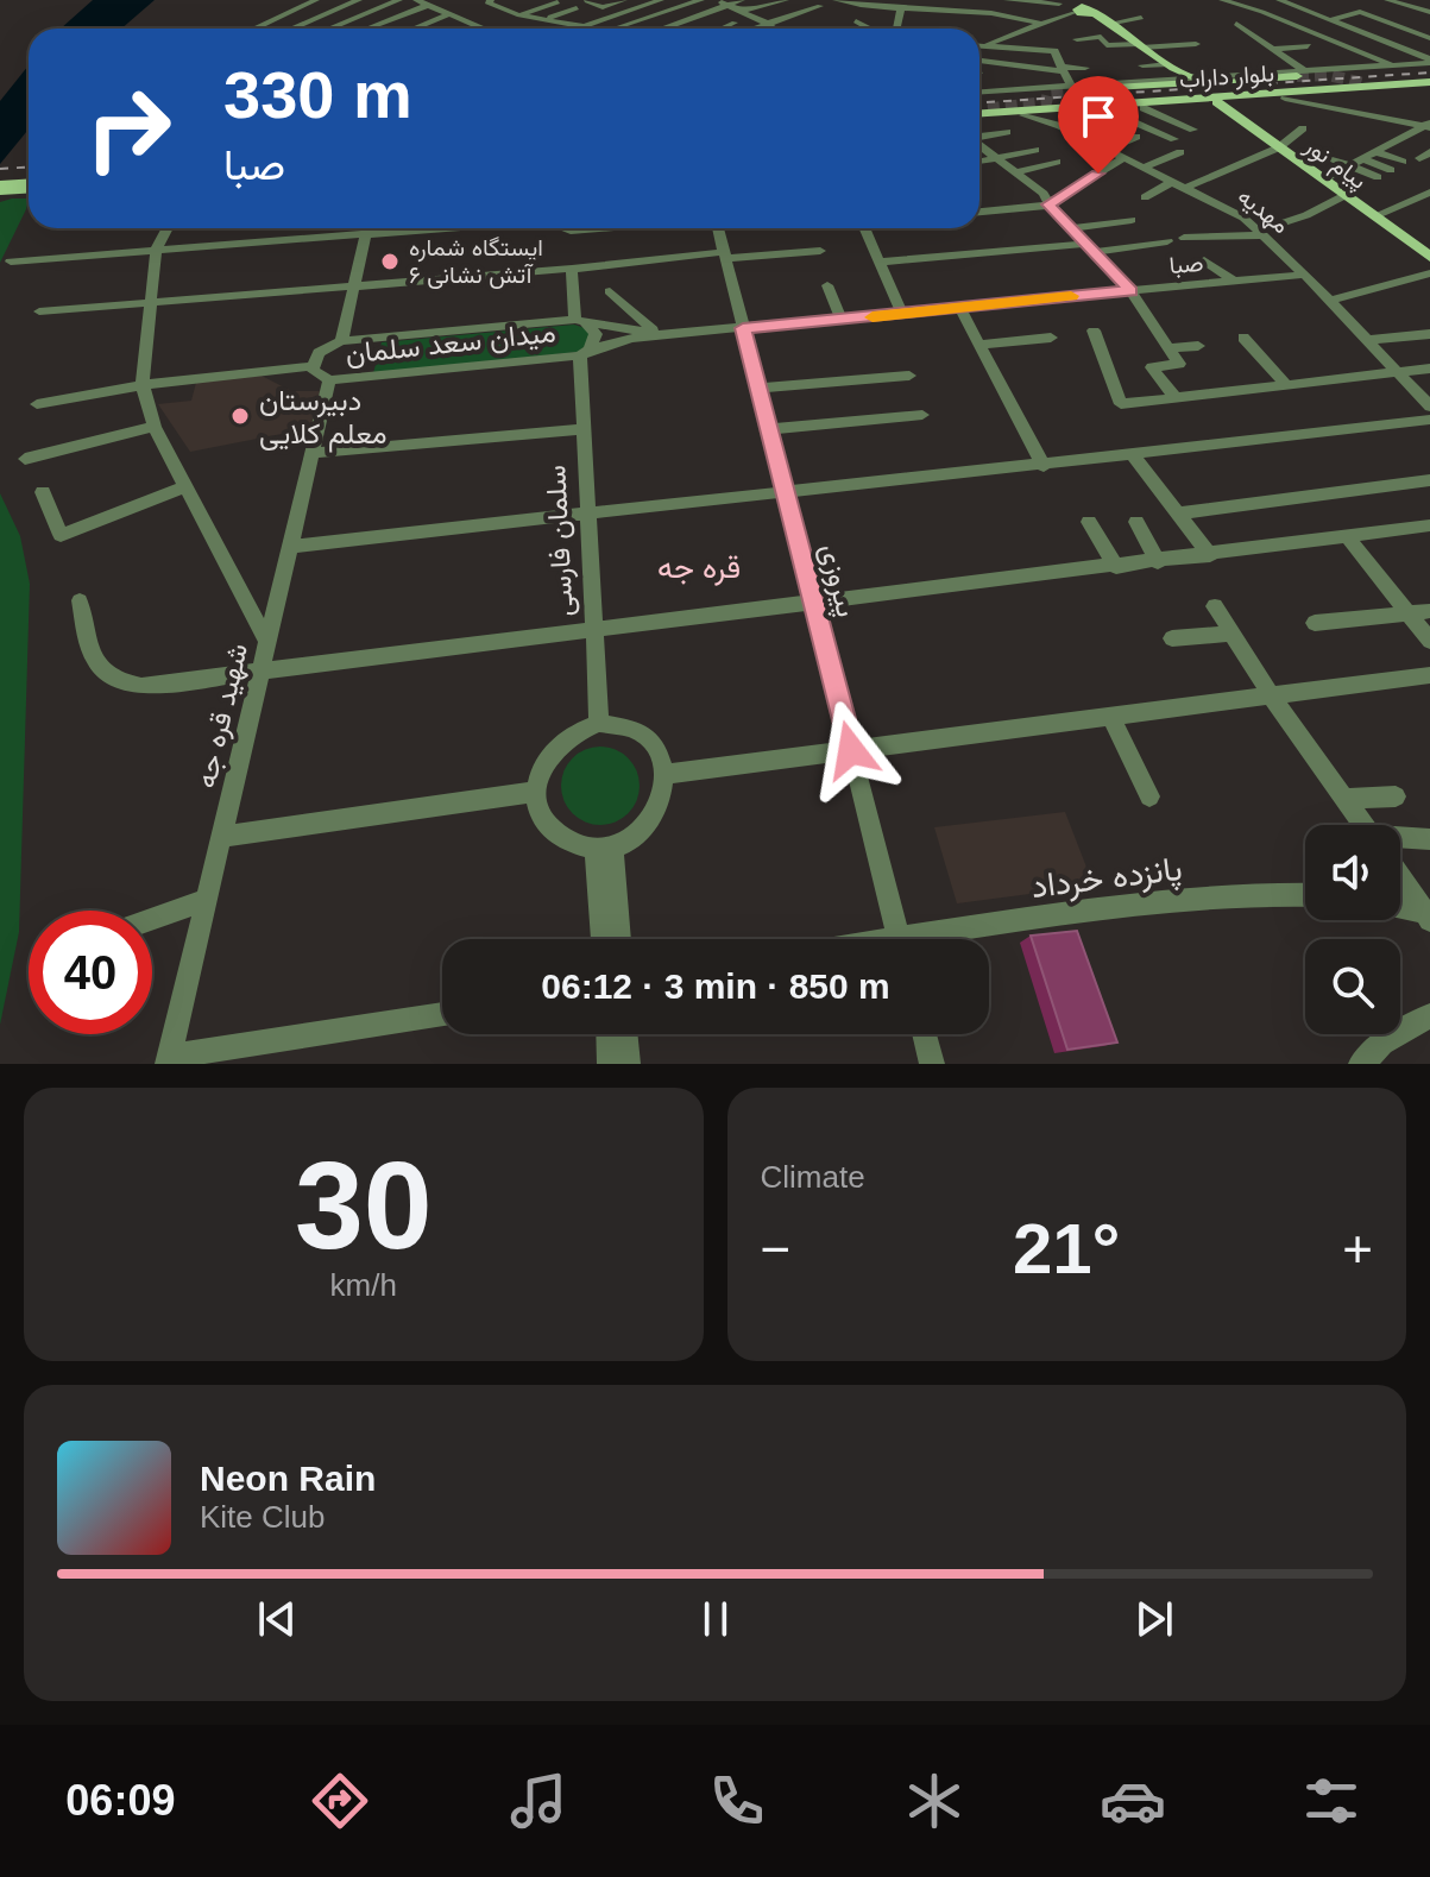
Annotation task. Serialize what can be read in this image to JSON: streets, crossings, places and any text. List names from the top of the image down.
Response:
{
  "streets": {
    "main road": ["بلوار داراب", "پیام نور"],
    "street": [
      "مهدیه",
      "صبا",
      "میدان سعد سلمان",
      "سلمان فارسی",
      "پیروزی",
      "شهید قره جه",
      "پانزده خرداد"
    ]
  },
  "crossings": [
    ["بلوار داراب", "پیام نور"],
    ["بلوار داراب", "مهدیه"],
    ["مهدیه", "صبا"],
    ["صبا", "میدان سعد سلمان"],
    ["صبا", "سلمان فارسی"],
    ["صبا", "پیروزی"],
    ["میدان سعد سلمان", "سلمان فارسی"],
    ["میدان سعد سلمان", "شهید قره جه"]
  ],
  "districts": ["قره جه"],
  "places": ["ایستگاه شماره ۶ آتش نشانی", "دبیرستان معلم کلایی"],
  "page": {
    "turn": ["330 m", "صبا"],
    "limit": "40",
    "trip": "06:12 · 3 min · 850 m",
    "tile": [
      ["30", "km/h"],
      "Climate"
    ],
    "heat": ["−", "21°", "+"],
    "song": ["Neon Rain", "Kite Club"],
    "tabs": "06:09"
  }
}
